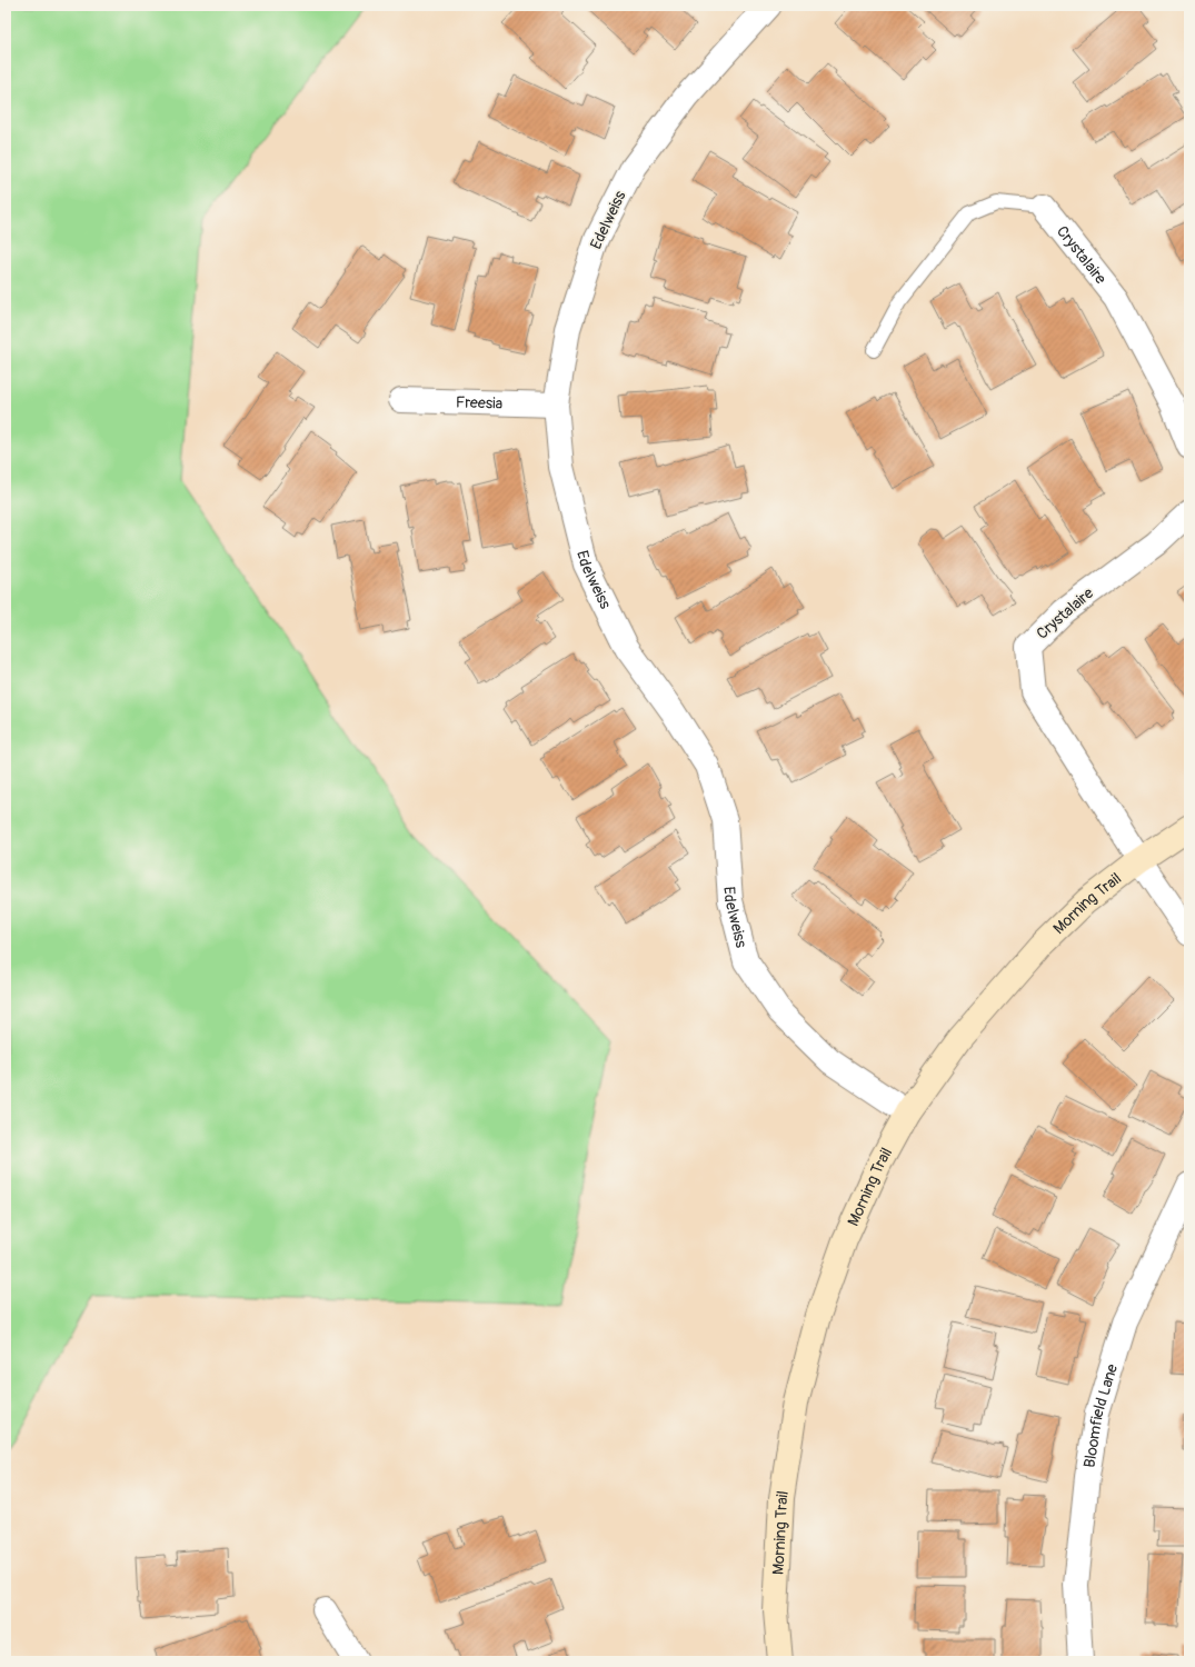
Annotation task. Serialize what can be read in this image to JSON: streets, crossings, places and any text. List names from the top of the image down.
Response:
{
  "streets": {
    "street": [
      "Edelweiss",
      "Crystalaire",
      "Freesia",
      "Morning Trail",
      "Bloomfield Lane"
    ]
  },
  "crossings": [
    ["Edelweiss", "Freesia"],
    ["Edelweiss", "Morning Trail"],
    ["Crystalaire", "Morning Trail"]
  ]
}
